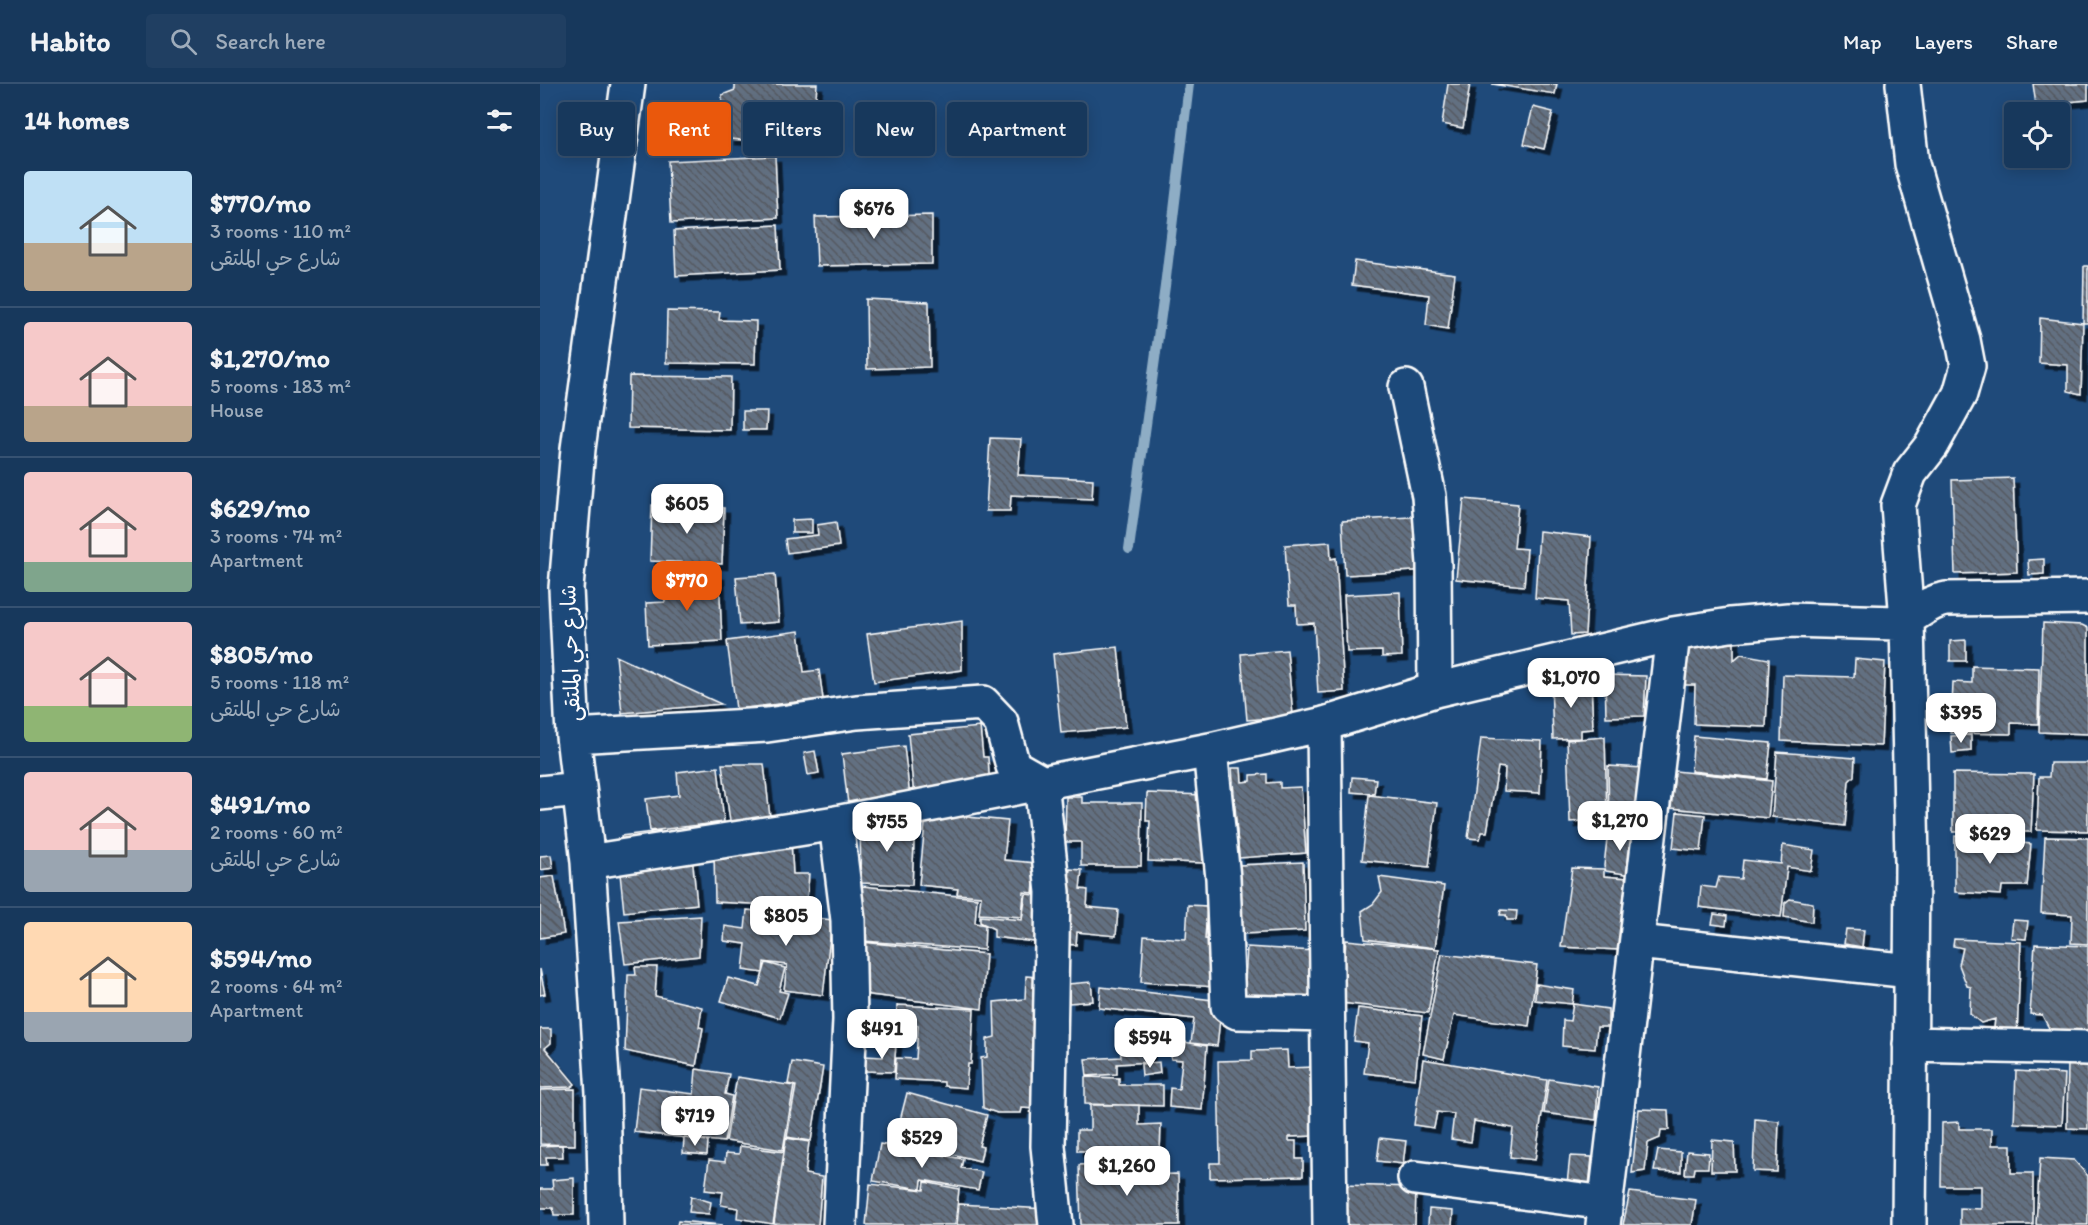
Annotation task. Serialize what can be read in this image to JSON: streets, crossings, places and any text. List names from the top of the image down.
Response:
{
  "streets": {
    "street": ["شارع حي الملتقى"]
  },
  "page": {
    "header": "Habito",
    "search": "Search here",
    "nav": ["Map", "Layers", "Share"],
    "heading": "14 homes",
    "chip": [
      "Buy",
      "Rent",
      "Filters",
      "New",
      "Apartment"
    ],
    "list": [
      {
        "name": "$770/mo",
        "note": "3 rooms · 110 m² · شارع حي الملتقى"
      },
      {
        "name": "$1,270/mo",
        "note": "5 rooms · 183 m² · House"
      },
      {
        "name": "$629/mo",
        "note": "3 rooms · 74 m² · Apartment"
      },
      {
        "name": "$805/mo",
        "note": "5 rooms · 118 m² · شارع حي الملتقى"
      },
      {
        "name": "$491/mo",
        "note": "2 rooms · 60 m² · شارع حي الملتقى"
      },
      {
        "name": "$594/mo",
        "note": "2 rooms · 64 m² · Apartment"
      }
    ],
    "price": [
      "$676",
      "$605",
      "$770",
      "$1,070",
      "$395",
      "$1,270",
      "$755",
      "$629",
      "$805",
      "$491",
      "$594",
      "$719",
      "$529",
      "$1,260"
    ]
  }
}
